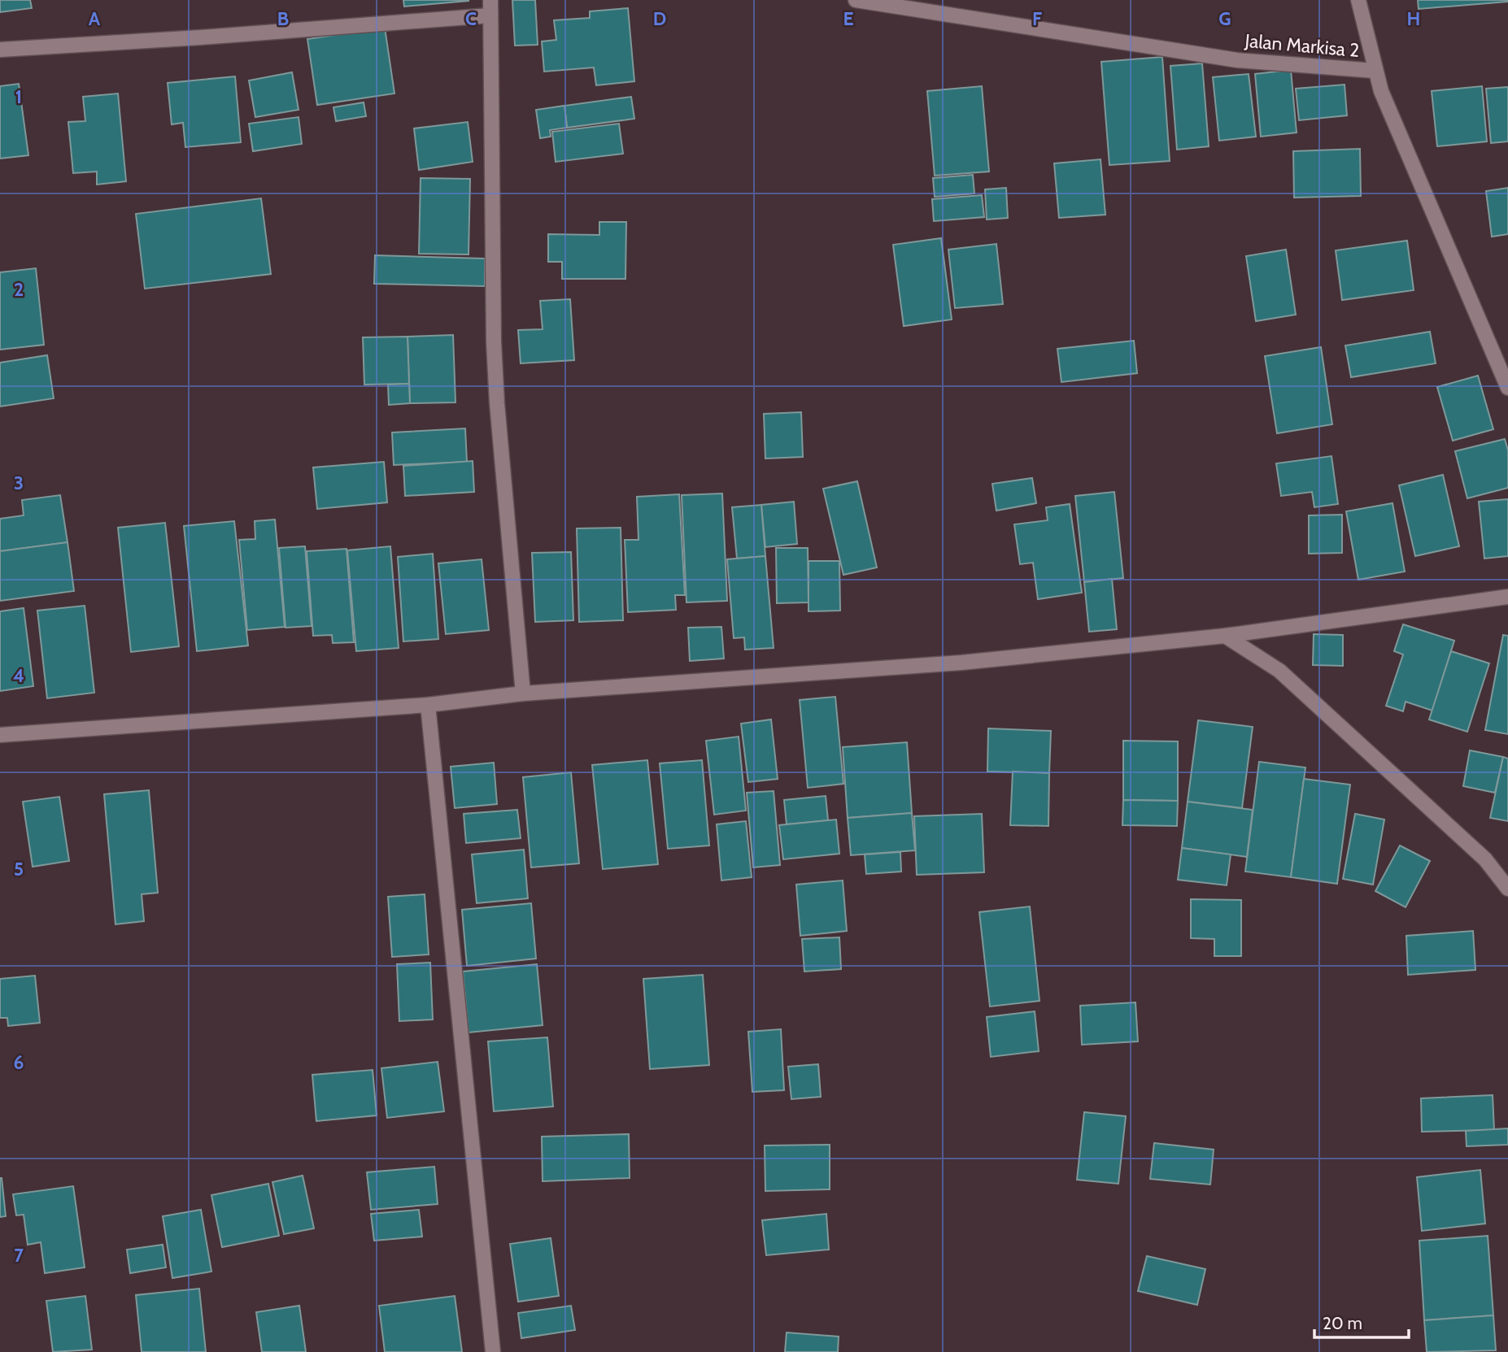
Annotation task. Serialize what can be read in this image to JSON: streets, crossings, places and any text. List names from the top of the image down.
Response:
{
  "streets": {
    "street": ["Jalan Markisa 2"]
  },
  "scale_bar": "20 m",
  "grid": {
    "columns": [
      "A",
      "B",
      "C",
      "D",
      "E",
      "F",
      "G",
      "H"
    ],
    "rows": [
      "1",
      "2",
      "3",
      "4",
      "5",
      "6",
      "7"
    ]
  }
}
